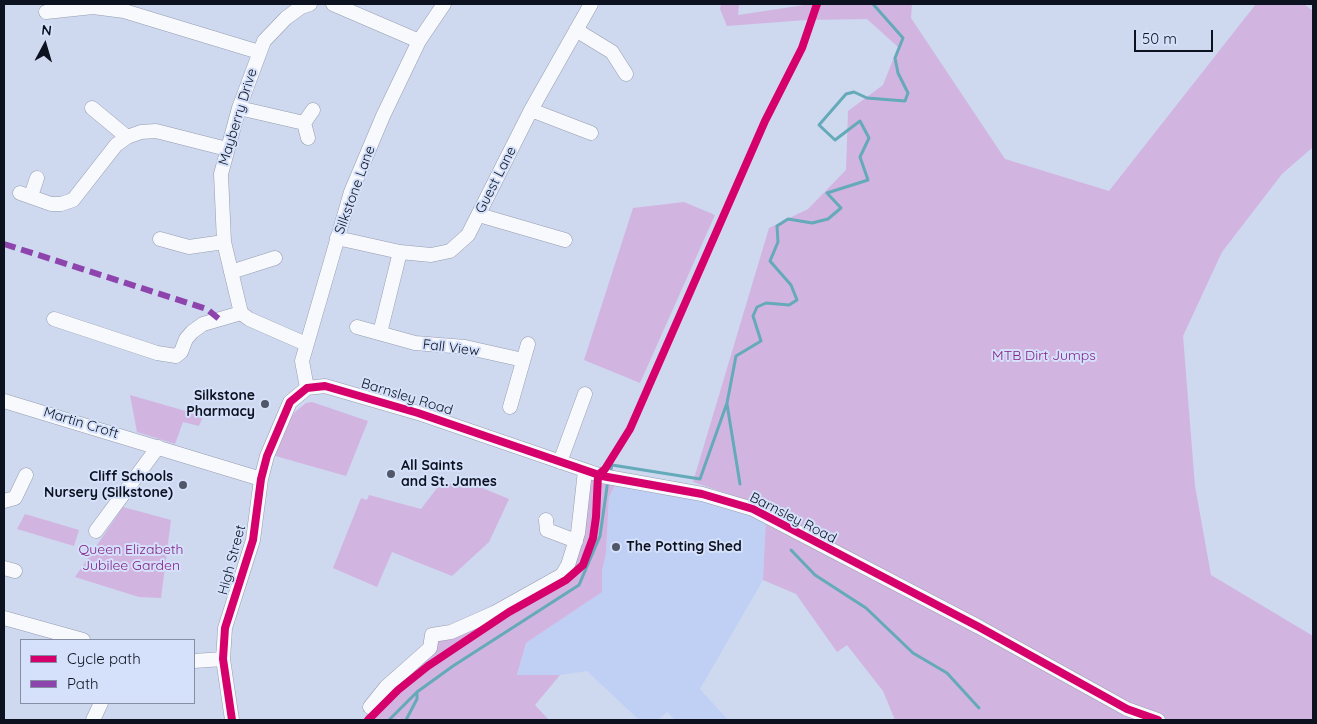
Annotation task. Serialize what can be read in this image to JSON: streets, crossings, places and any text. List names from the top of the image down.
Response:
{
  "streets": {
    "street": [
      "Mayberry Drive",
      "Guest Lane",
      "Silkstone Lane",
      "Fall View",
      "Barnsley Road",
      "Martin Croft",
      "High Street"
    ]
  },
  "crossings": [
    ["Guest Lane", "Silkstone Lane"],
    ["Silkstone Lane", "Barnsley Road"],
    ["Silkstone Lane", "High Street"],
    ["Barnsley Road", "High Street"],
    ["Martin Croft", "High Street"]
  ],
  "parks": ["MTB Dirt Jumps", "Queen Elizabeth Jubilee Garden"],
  "places": [
    "Silkstone Pharmacy",
    "All Saints and St. James",
    "Cliff Schools Nursery (Silkstone)",
    "The Potting Shed"
  ],
  "legend": ["Cycle path", "Path"],
  "scale_bar": "50 m",
  "north": "top"
}
